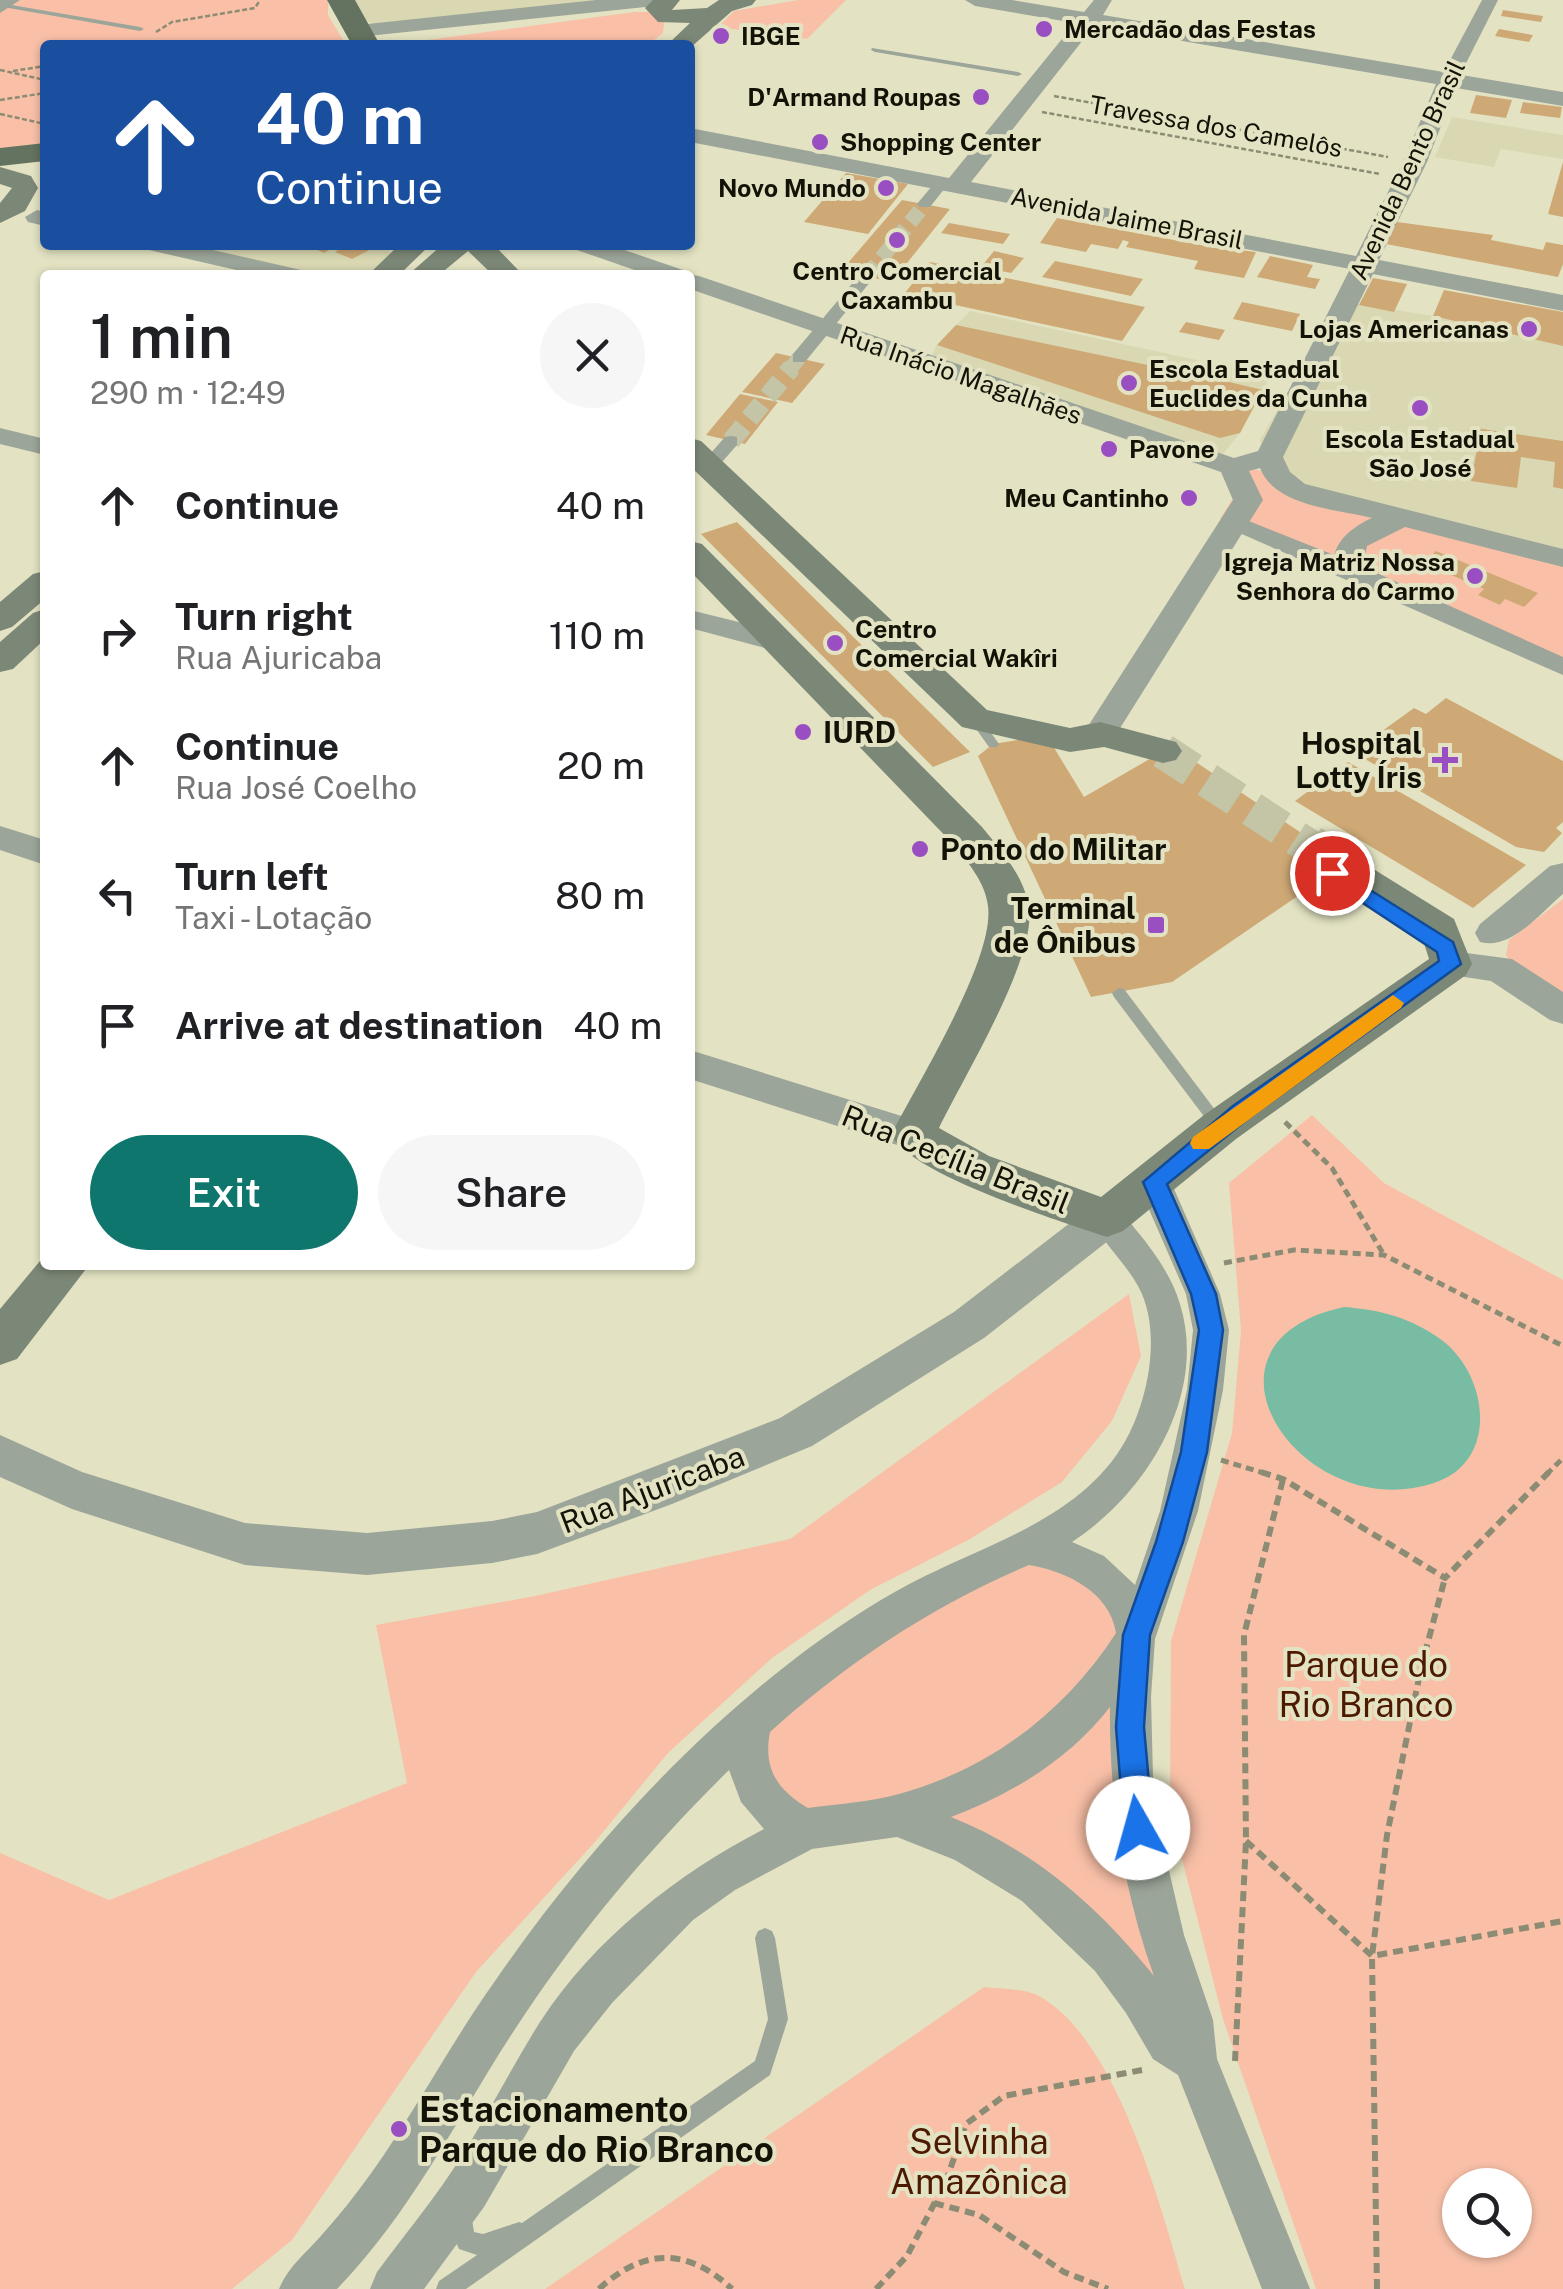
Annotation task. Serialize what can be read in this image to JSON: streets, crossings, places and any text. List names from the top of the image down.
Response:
{
  "streets": {
    "main road": ["Rua Cecília Brasil", "Rua Ajuricaba"],
    "street": ["Avenida Bento Brasil", "Avenida Jaime Brasil", "Rua Inácio Magalhães"],
    "path": ["Travessa dos Camelôs"]
  },
  "crossings": [
    ["Travessa dos Camelôs", "Avenida Bento Brasil"],
    ["Avenida Bento Brasil", "Avenida Jaime Brasil"],
    ["Rua Cecília Brasil", "Rua Ajuricaba"]
  ],
  "parks": ["Parque do Rio Branco", "Selvinha Amazônica"],
  "places": {
    "other": [
      "Mercadão das Festas",
      "IBGE",
      "D'Armand Roupas",
      "Shopping Center",
      "Novo Mundo",
      "Centro Comercial Caxambu",
      "Lojas Americanas",
      "Escola Estadual Euclides da Cunha",
      "Escola Estadual São José",
      "Pavone",
      "Meu Cantinho",
      "Igreja Matriz Nossa Senhora do Carmo",
      "Centro Comercial Wakîri",
      "IURD",
      "Ponto do Militar",
      "Estacionamento Parque do Rio Branco"
    ],
    "health": ["Hospital Lotty Íris"],
    "transit": ["Terminal de Ônibus"]
  },
  "page": {
    "turn": ["40 m", "Continue"],
    "heading": ["1 min", "290 m · 12:49"],
    "list": [
      {
        "name": "Continue",
        "value": "40 m"
      },
      {
        "name": "Turn right",
        "note": "Rua Ajuricaba",
        "value": "110 m"
      },
      {
        "name": "Continue",
        "note": "Rua José Coelho",
        "value": "20 m"
      },
      {
        "name": "Turn left",
        "note": "Taxi - Lotação",
        "value": "80 m"
      },
      {
        "name": "Arrive at destination",
        "value": "40 m"
      }
    ],
    "buttons": ["Exit", "Share"]
  }
}
